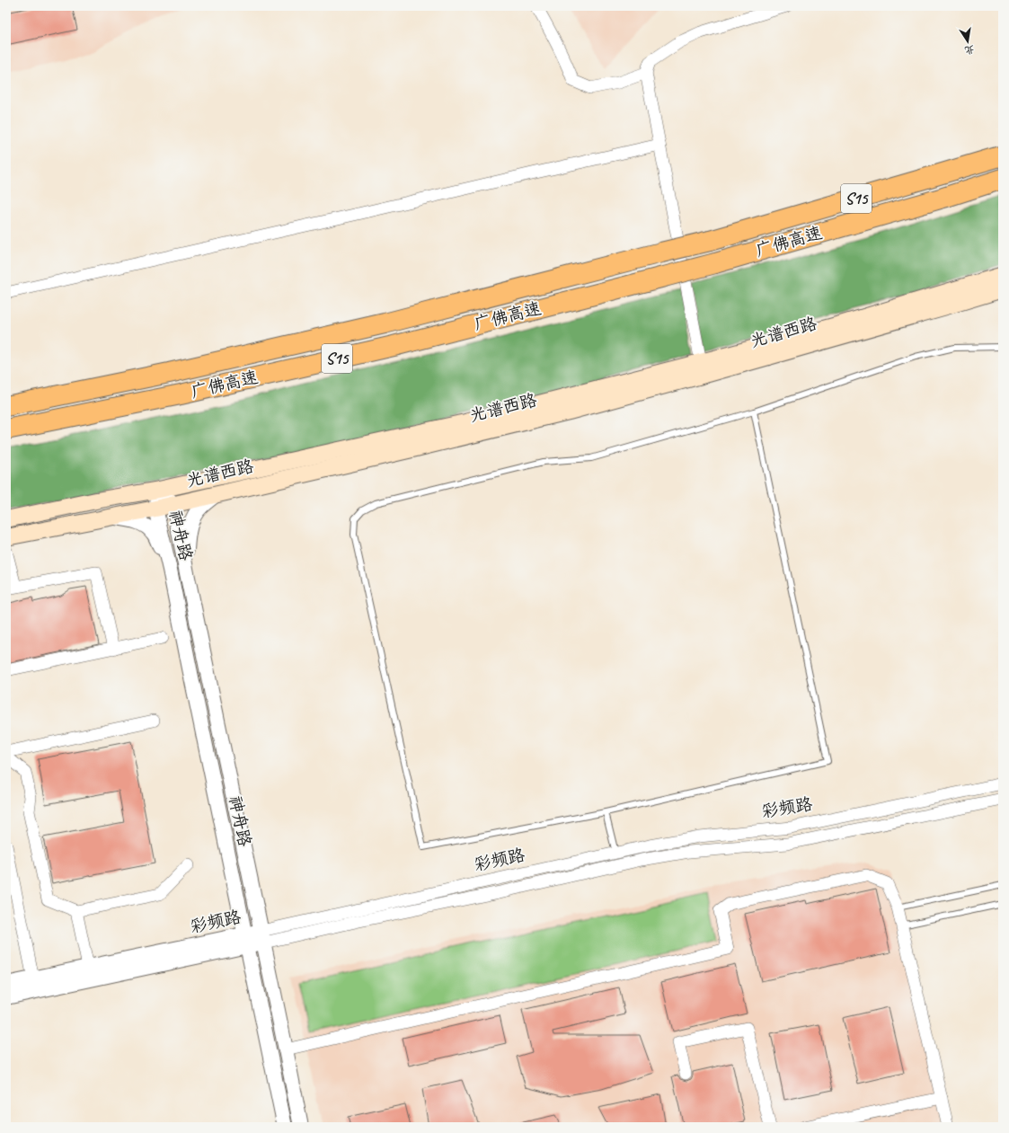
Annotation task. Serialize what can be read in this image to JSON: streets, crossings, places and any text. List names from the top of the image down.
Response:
{
  "streets": {
    "highway": ["S15", "广佛高速"],
    "main road": ["光谱西路"],
    "street": ["神舟路", "彩频路"]
  },
  "crossings": [
    ["光谱西路", "神舟路"],
    ["神舟路", "彩频路"]
  ],
  "north": "bottom"
}
